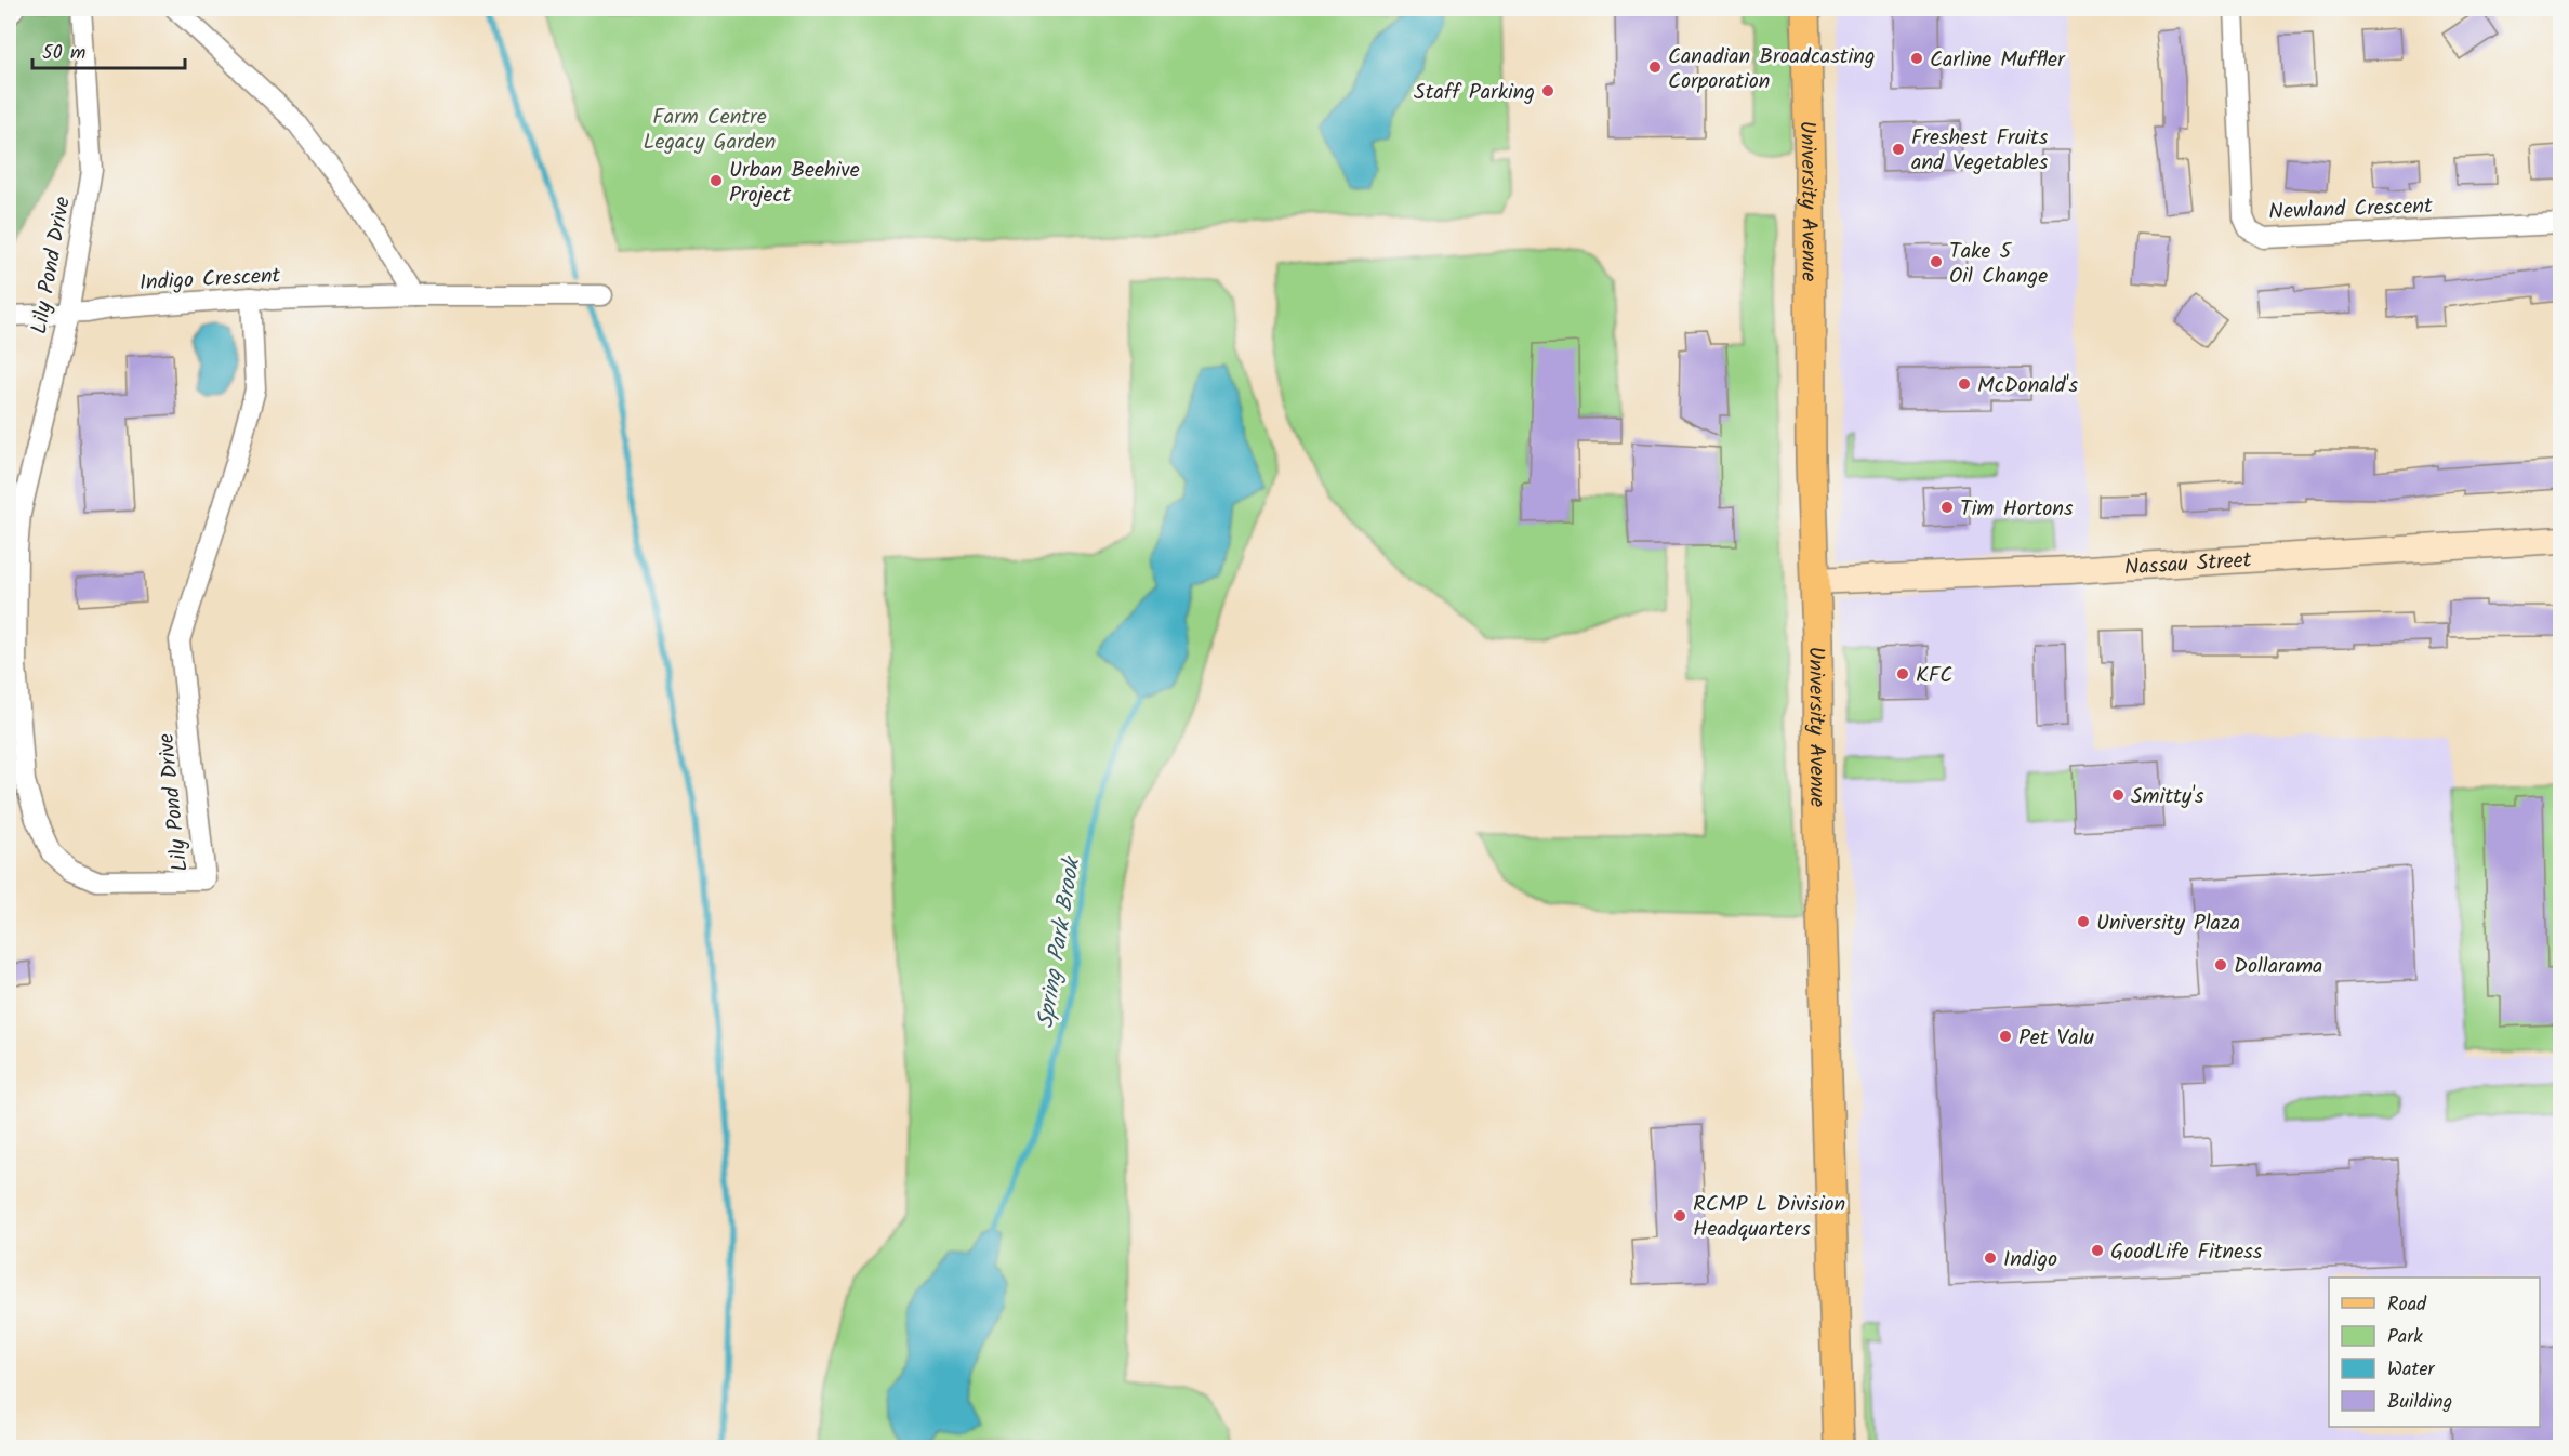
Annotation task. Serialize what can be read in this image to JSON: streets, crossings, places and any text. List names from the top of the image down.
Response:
{
  "streets": {
    "main road": ["University Avenue"],
    "street": [
      "Newland Crescent",
      "Lily Pond Drive",
      "Indigo Crescent",
      "Nassau Street"
    ]
  },
  "crossings": [
    ["University Avenue", "Nassau Street"],
    ["Lily Pond Drive", "Indigo Crescent"]
  ],
  "water": ["Spring Park Brook"],
  "parks": ["Farm Centre Legacy Garden"],
  "places": [
    "Carline Muffler",
    "Canadian Broadcasting Corporation",
    "Staff Parking",
    "Freshest Fruits and Vegetables",
    "Urban Beehive Project",
    "Take 5 Oil Change",
    "McDonald's",
    "Tim Hortons",
    "KFC",
    "Smitty's",
    "University Plaza",
    "Dollarama",
    "Pet Valu",
    "RCMP L Division Headquarters",
    "GoodLife Fitness",
    "Indigo"
  ],
  "legend": [
    "Road",
    "Park",
    "Water",
    "Building"
  ],
  "scale_bar": "50 m"
}
